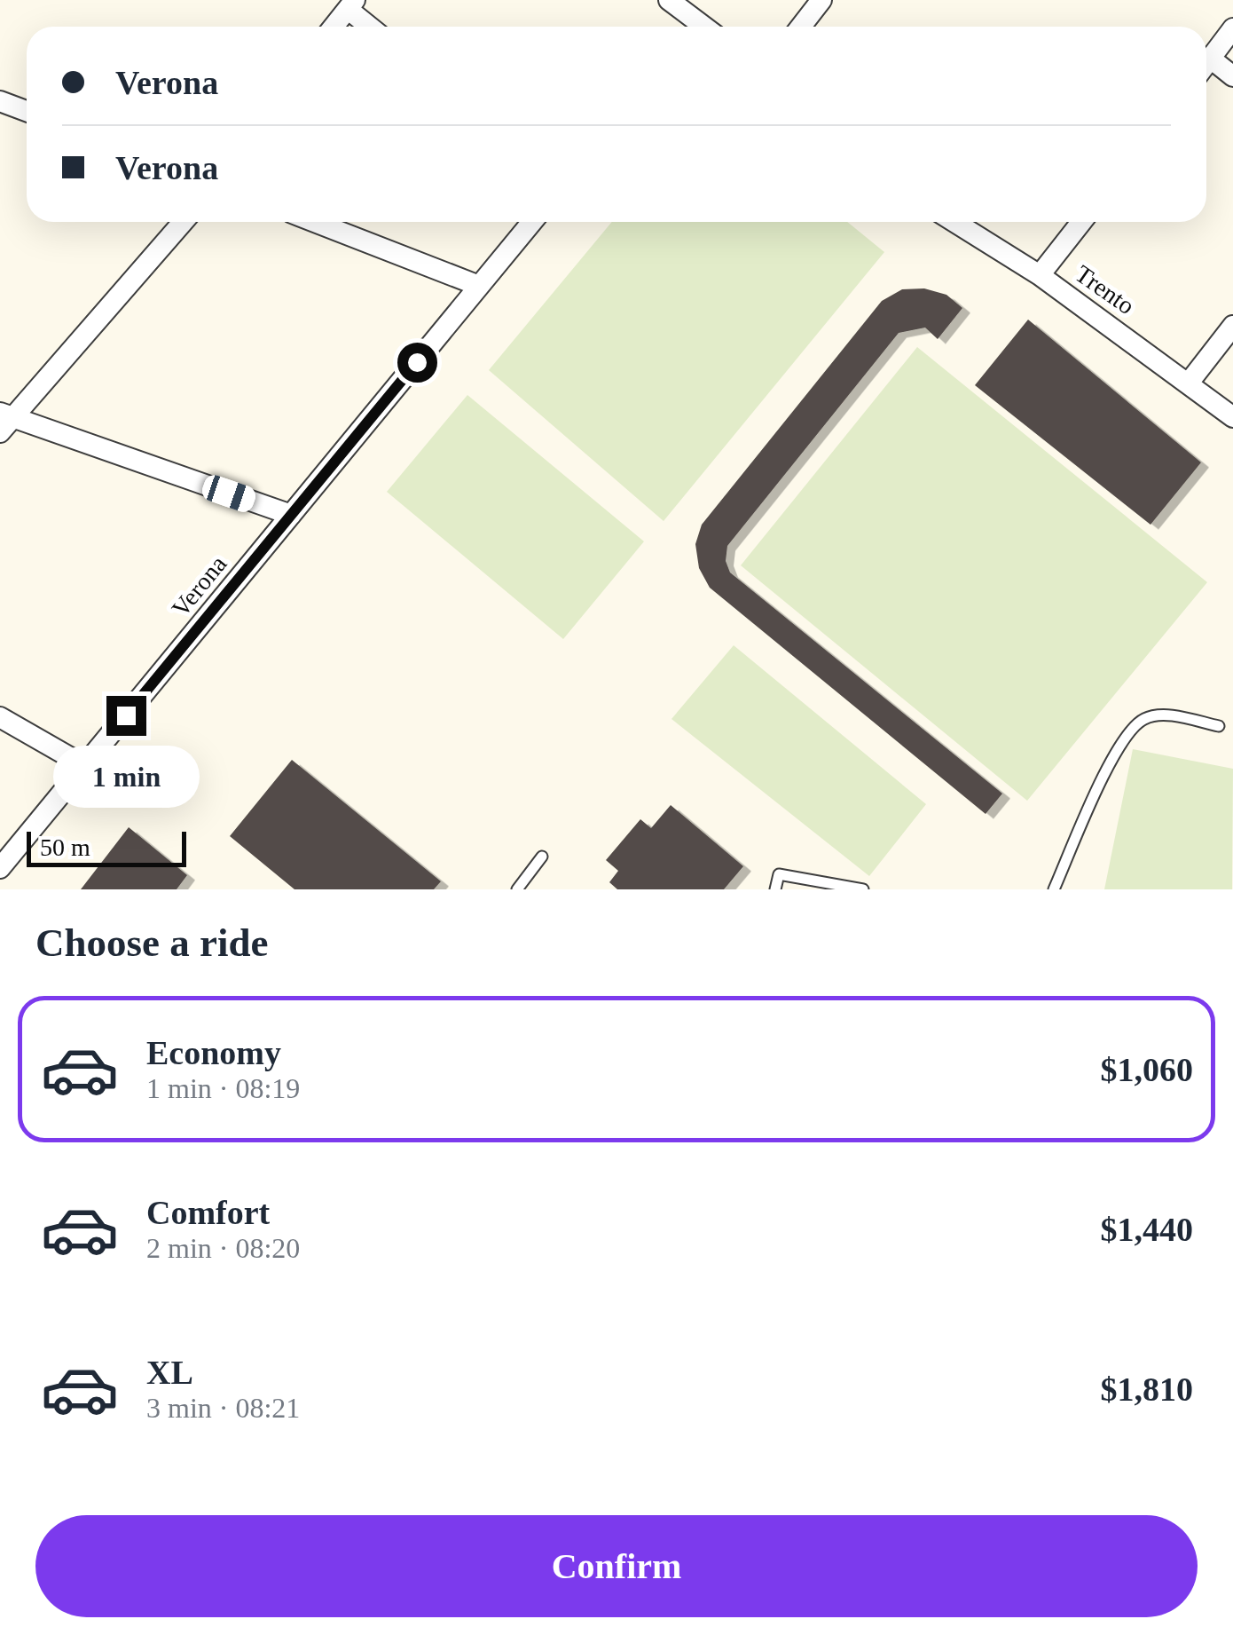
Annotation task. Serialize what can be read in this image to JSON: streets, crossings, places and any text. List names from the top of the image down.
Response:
{
  "streets": {
    "street": ["Trento", "Verona"]
  },
  "scale_bar": "50 m",
  "page": {
    "banner": ["Verona", "Verona"],
    "bubble": "1 min",
    "scale": "50 m",
    "heading": "Choose a ride",
    "list": [
      {
        "name": "Economy",
        "note": "1 min · 08:19",
        "value": "$1,060"
      },
      {
        "name": "Comfort",
        "note": "2 min · 08:20",
        "value": "$1,440"
      },
      {
        "name": "XL",
        "note": "3 min · 08:21",
        "value": "$1,810"
      }
    ],
    "buttons": "Confirm"
  }
}
